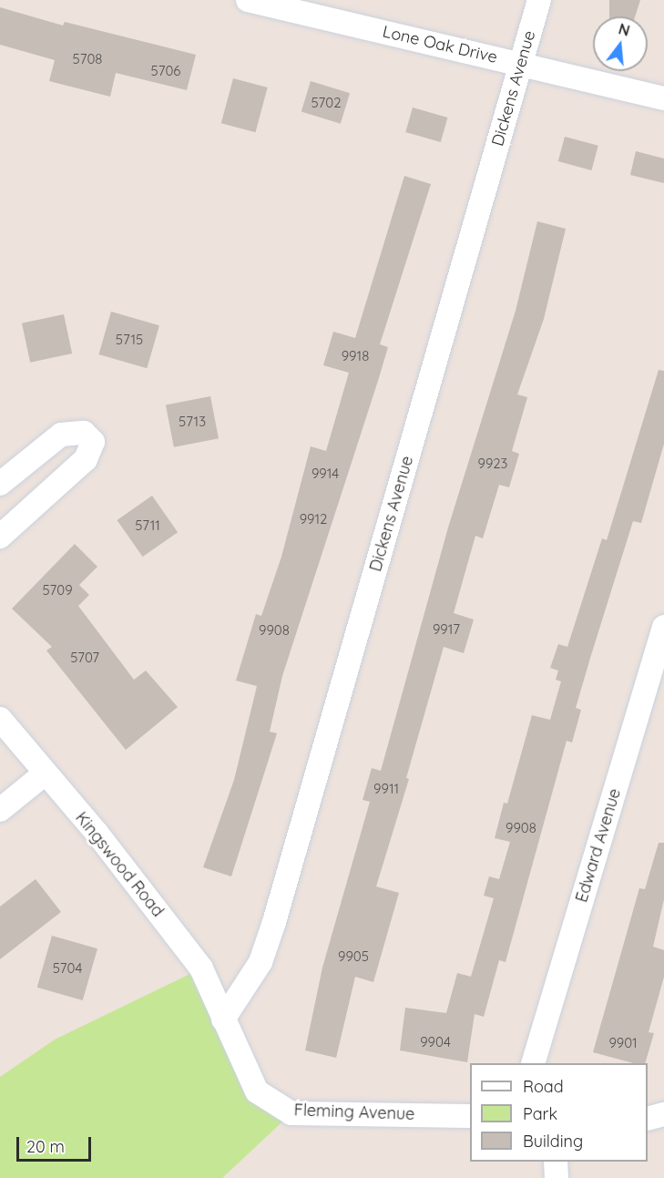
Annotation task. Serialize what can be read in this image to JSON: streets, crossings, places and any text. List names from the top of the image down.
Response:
{
  "streets": {
    "street": [
      "Lone Oak Drive",
      "Dickens Avenue",
      "Edward Avenue",
      "Kingswood Road",
      "Fleming Avenue"
    ]
  },
  "crossings": [
    ["Lone Oak Drive", "Dickens Avenue"],
    ["Dickens Avenue", "Kingswood Road"],
    ["Dickens Avenue", "Fleming Avenue"],
    ["Kingswood Road", "Fleming Avenue"]
  ],
  "house_numbers": [
    "5708",
    "5706",
    "5702",
    "5715",
    "9918",
    "5713",
    "9923",
    "9914",
    "9912",
    "5711",
    "5709",
    "9917",
    "9908",
    "5707",
    "9911",
    "9908",
    "9905",
    "5704",
    "9904",
    "9901"
  ],
  "legend": ["Road", "Park", "Building"],
  "scale_bar": "20 m",
  "north": "top"
}
